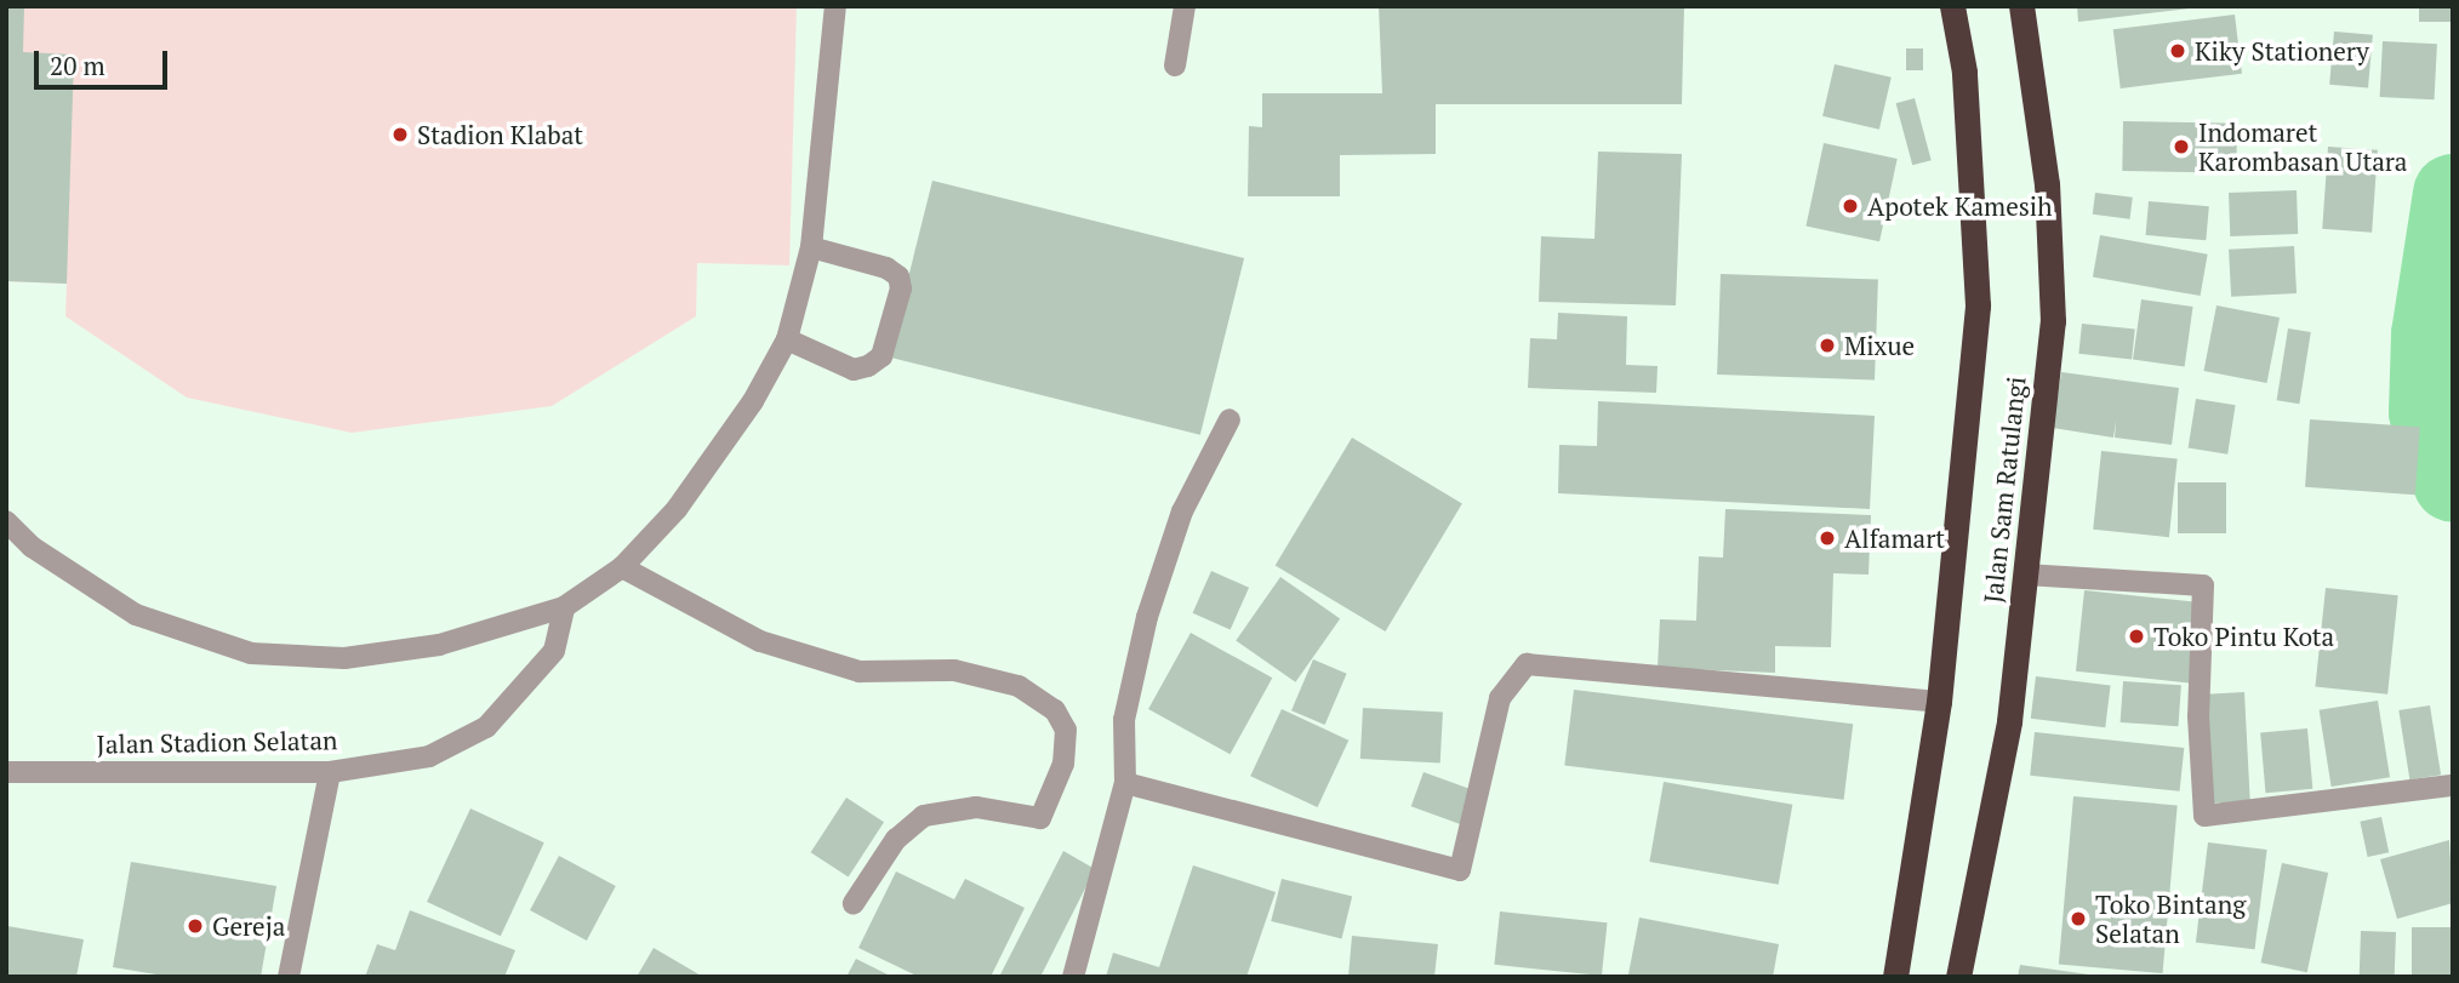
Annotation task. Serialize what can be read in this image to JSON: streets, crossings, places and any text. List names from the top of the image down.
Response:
{
  "streets": {
    "highway": ["Jalan Sam Ratulangi"],
    "street": ["Jalan Stadion Selatan"]
  },
  "places": [
    "Kiky Stationery",
    "Stadion Klabat",
    "Indomaret Karombasan Utara",
    "Apotek Kamesih",
    "Mixue",
    "Alfamart",
    "Toko Pintu Kota",
    "Toko Bintang Selatan",
    "Gereja"
  ],
  "scale_bar": "20 m"
}
